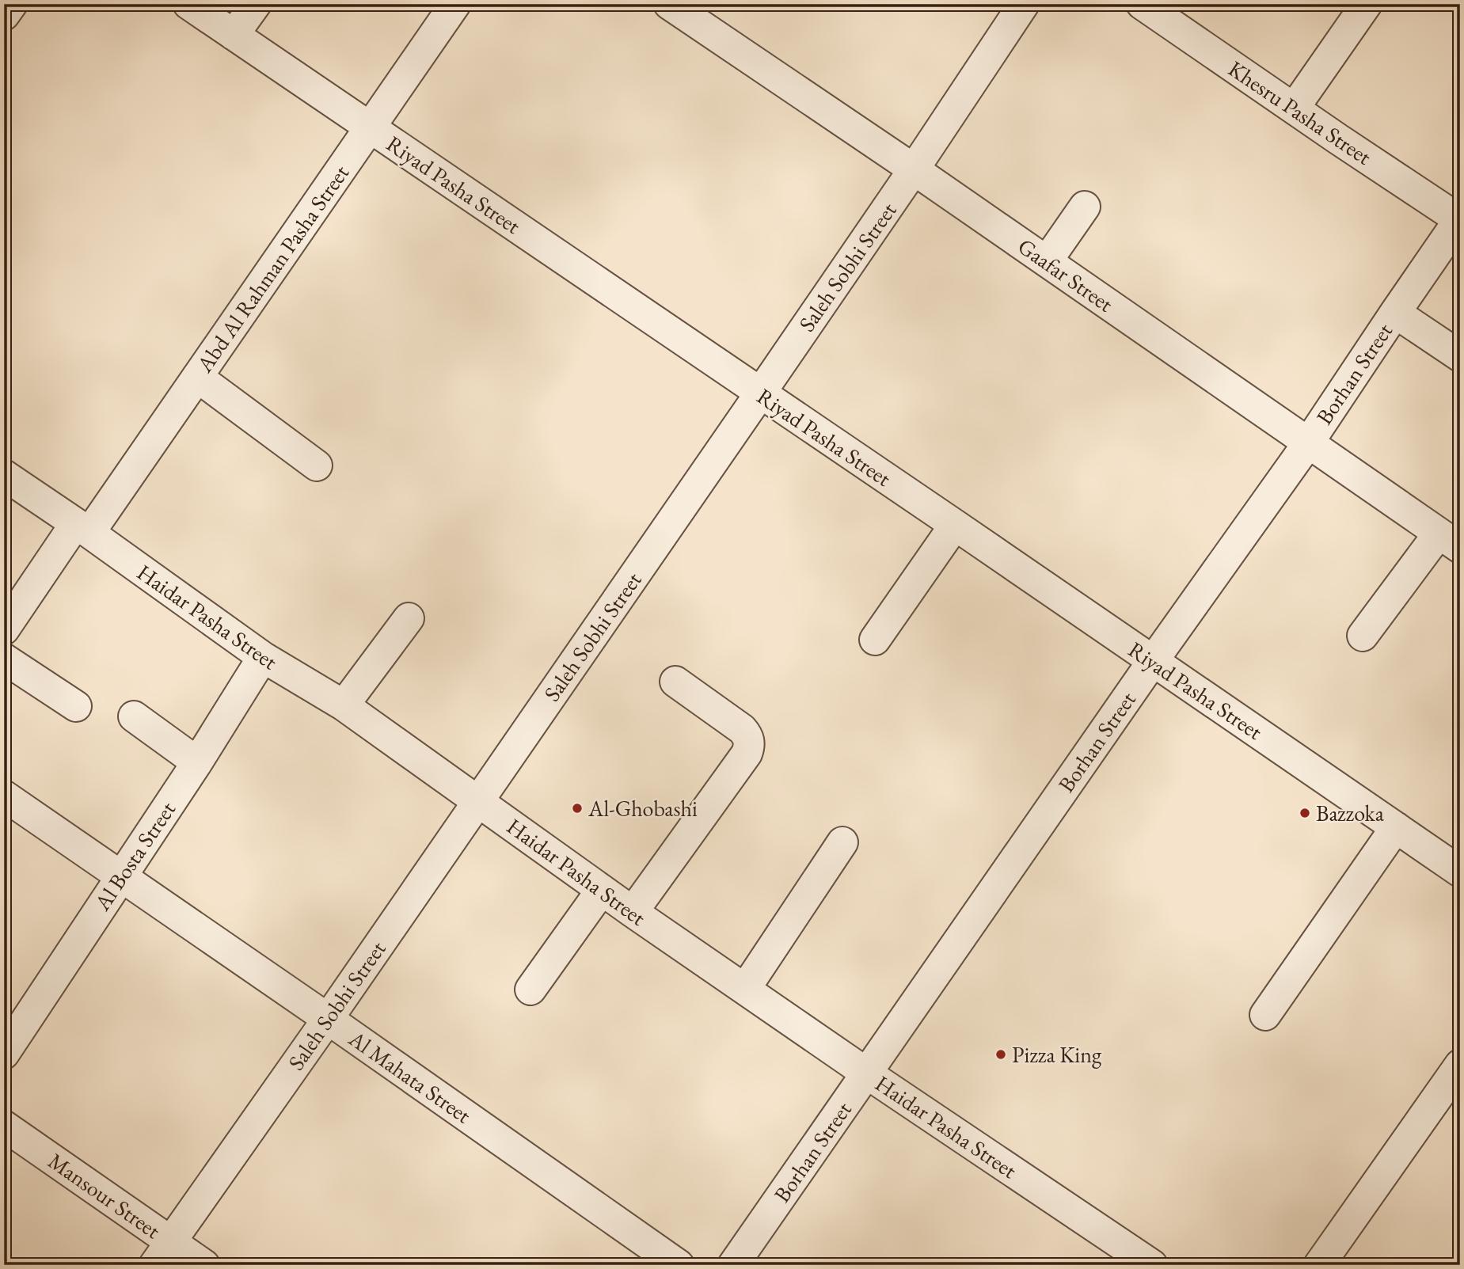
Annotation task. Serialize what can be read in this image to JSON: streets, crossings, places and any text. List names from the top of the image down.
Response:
{
  "streets": {
    "street": [
      "Khesru Pasha Street",
      "Riyad Pasha Street",
      "Saleh Sobhi Street",
      "Abd Al Rahman Pasha Street",
      "Gaafar Street",
      "Borhan Street",
      "Haidar Pasha Street",
      "Al Bosta Street",
      "Al Mahata Street",
      "Mansour Street"
    ]
  },
  "crossings": [
    ["Khesru Pasha Street", "Borhan Street"],
    ["Riyad Pasha Street", "Saleh Sobhi Street"],
    ["Riyad Pasha Street", "Abd Al Rahman Pasha Street"],
    ["Riyad Pasha Street", "Borhan Street"],
    ["Saleh Sobhi Street", "Gaafar Street"],
    ["Saleh Sobhi Street", "Haidar Pasha Street"],
    ["Saleh Sobhi Street", "Al Mahata Street"],
    ["Saleh Sobhi Street", "Mansour Street"],
    ["Abd Al Rahman Pasha Street", "Haidar Pasha Street"],
    ["Gaafar Street", "Borhan Street"],
    ["Borhan Street", "Haidar Pasha Street"],
    ["Haidar Pasha Street", "Al Bosta Street"],
    ["Al Bosta Street", "Al Mahata Street"]
  ],
  "places": ["Al-Ghobashi", "Bazzoka", "Pizza King"]
}
